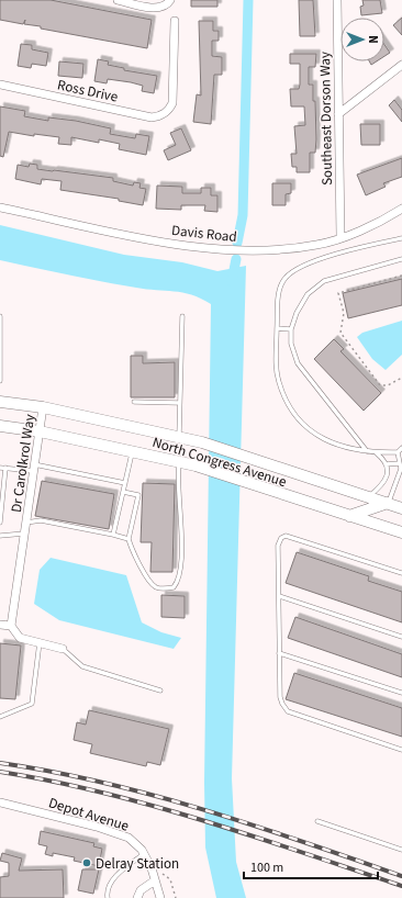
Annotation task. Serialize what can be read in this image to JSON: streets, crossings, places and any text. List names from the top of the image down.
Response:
{
  "streets": {
    "main road": ["North Congress Avenue"],
    "street": [
      "Ross Drive",
      "Southeast Dorson Way",
      "Davis Road",
      "Dr Carolkrol Way",
      "Depot Avenue"
    ]
  },
  "crossings": [
    ["Southeast Dorson Way", "Davis Road"],
    ["North Congress Avenue", "Dr Carolkrol Way"]
  ],
  "places": ["Delray Station"],
  "scale_bar": "100 m",
  "north": "right"
}
